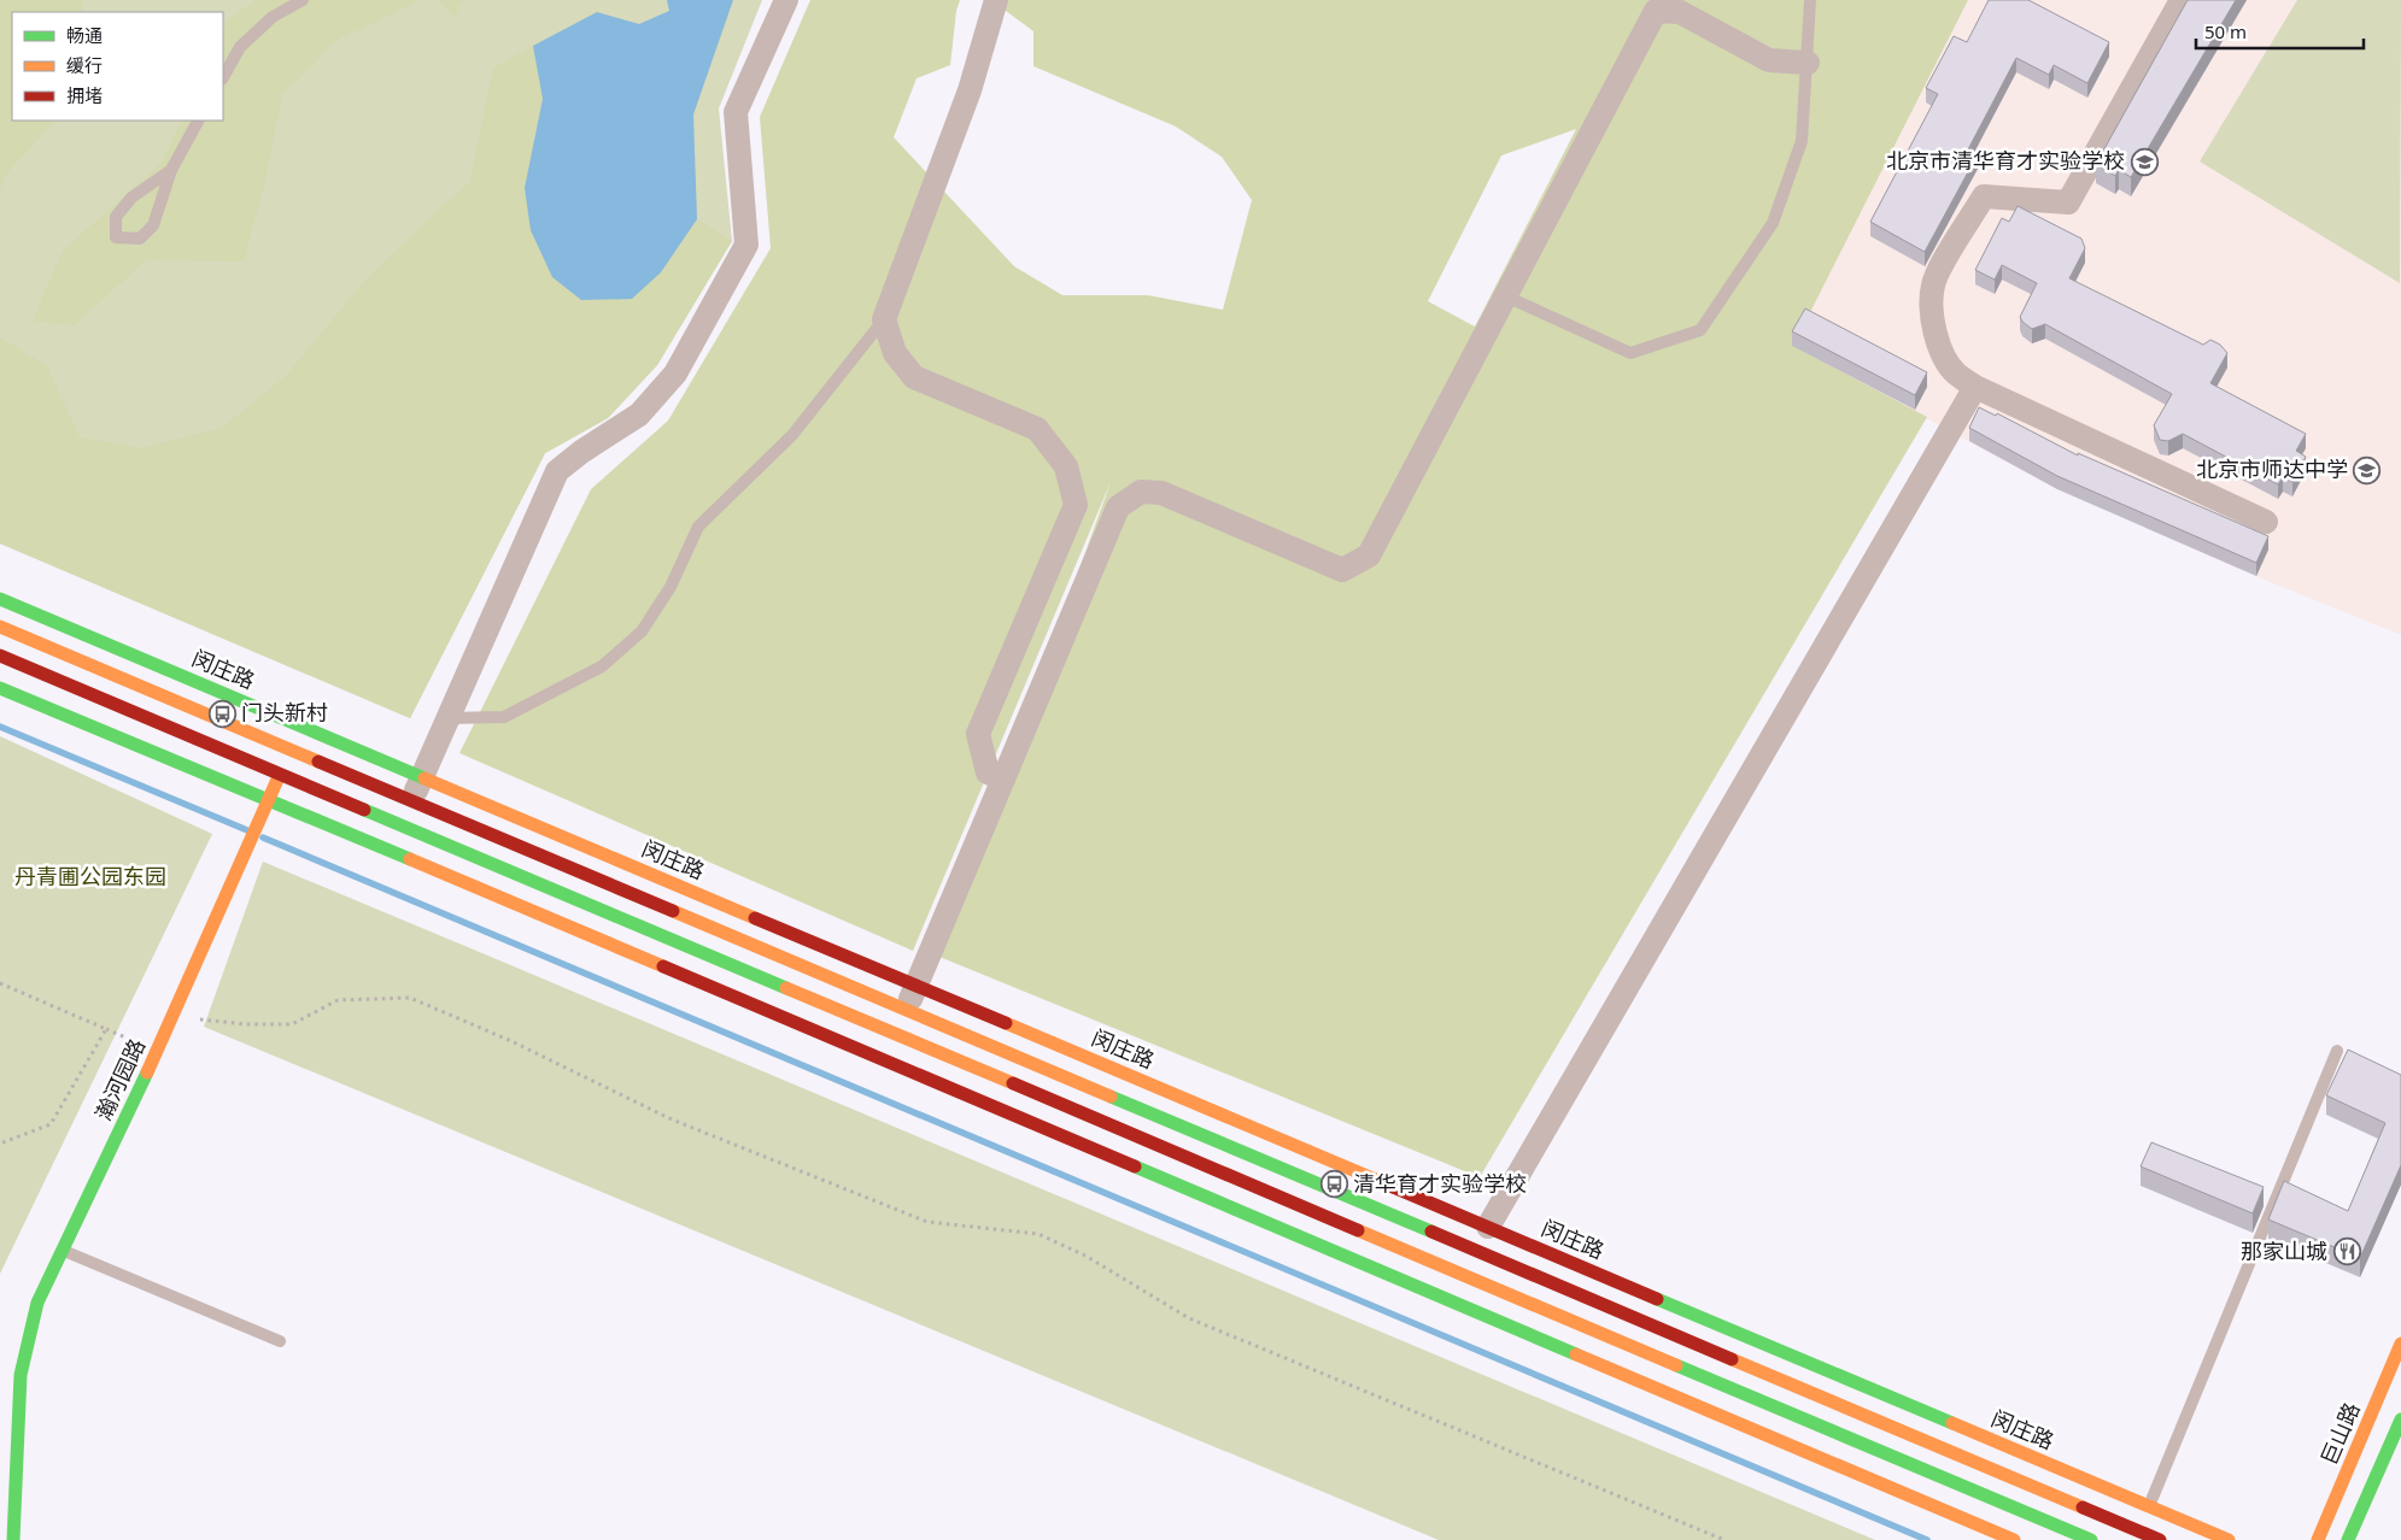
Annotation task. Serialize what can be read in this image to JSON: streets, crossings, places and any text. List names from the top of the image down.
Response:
{
  "streets": {
    "street": ["闵庄路", "瀚河园路", "巨山路"]
  },
  "parks": ["丹青圃公园东园"],
  "places": {
    "school or university": ["北京市清华育才实验学校", "北京市师达中学"],
    "bus stop": ["门头新村", "清华育才实验学校"],
    "restaurant": ["那家山城"]
  },
  "legend": ["畅通", "缓行", "拥堵"],
  "scale_bar": "50 m"
}
